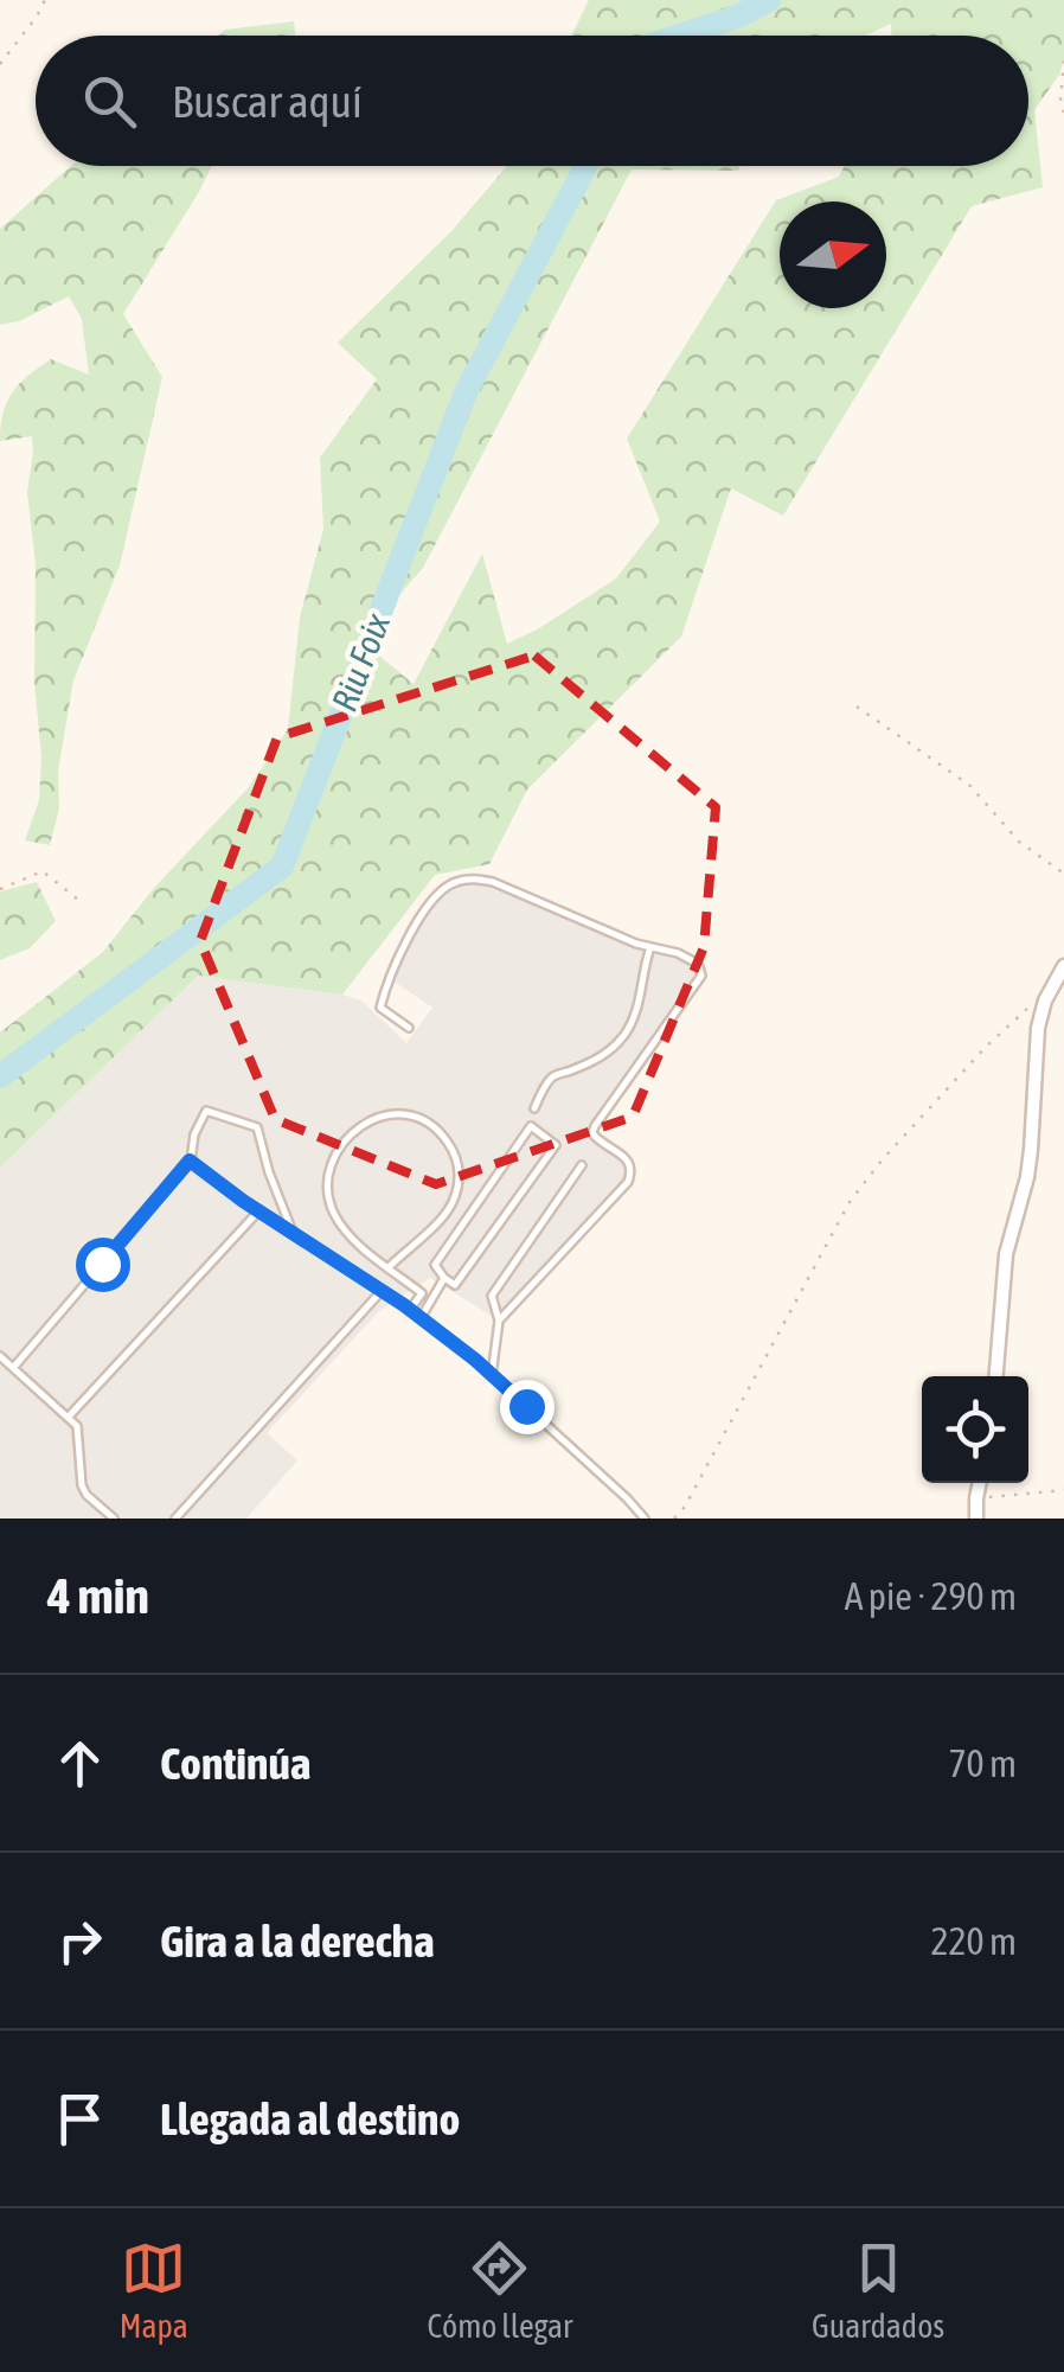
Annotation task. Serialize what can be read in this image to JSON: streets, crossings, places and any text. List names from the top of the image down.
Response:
{
  "water": ["Riu Foix"],
  "north": "right",
  "page": {
    "search": "Buscar aquí",
    "heading": ["4 min", "A pie · 290 m"],
    "list": [
      ["Continúa", "70 m"],
      ["Gira a la derecha", "220 m"],
      "Llegada al destino"
    ],
    "nav": ["Mapa", "Cómo llegar", "Guardados"]
  }
}
